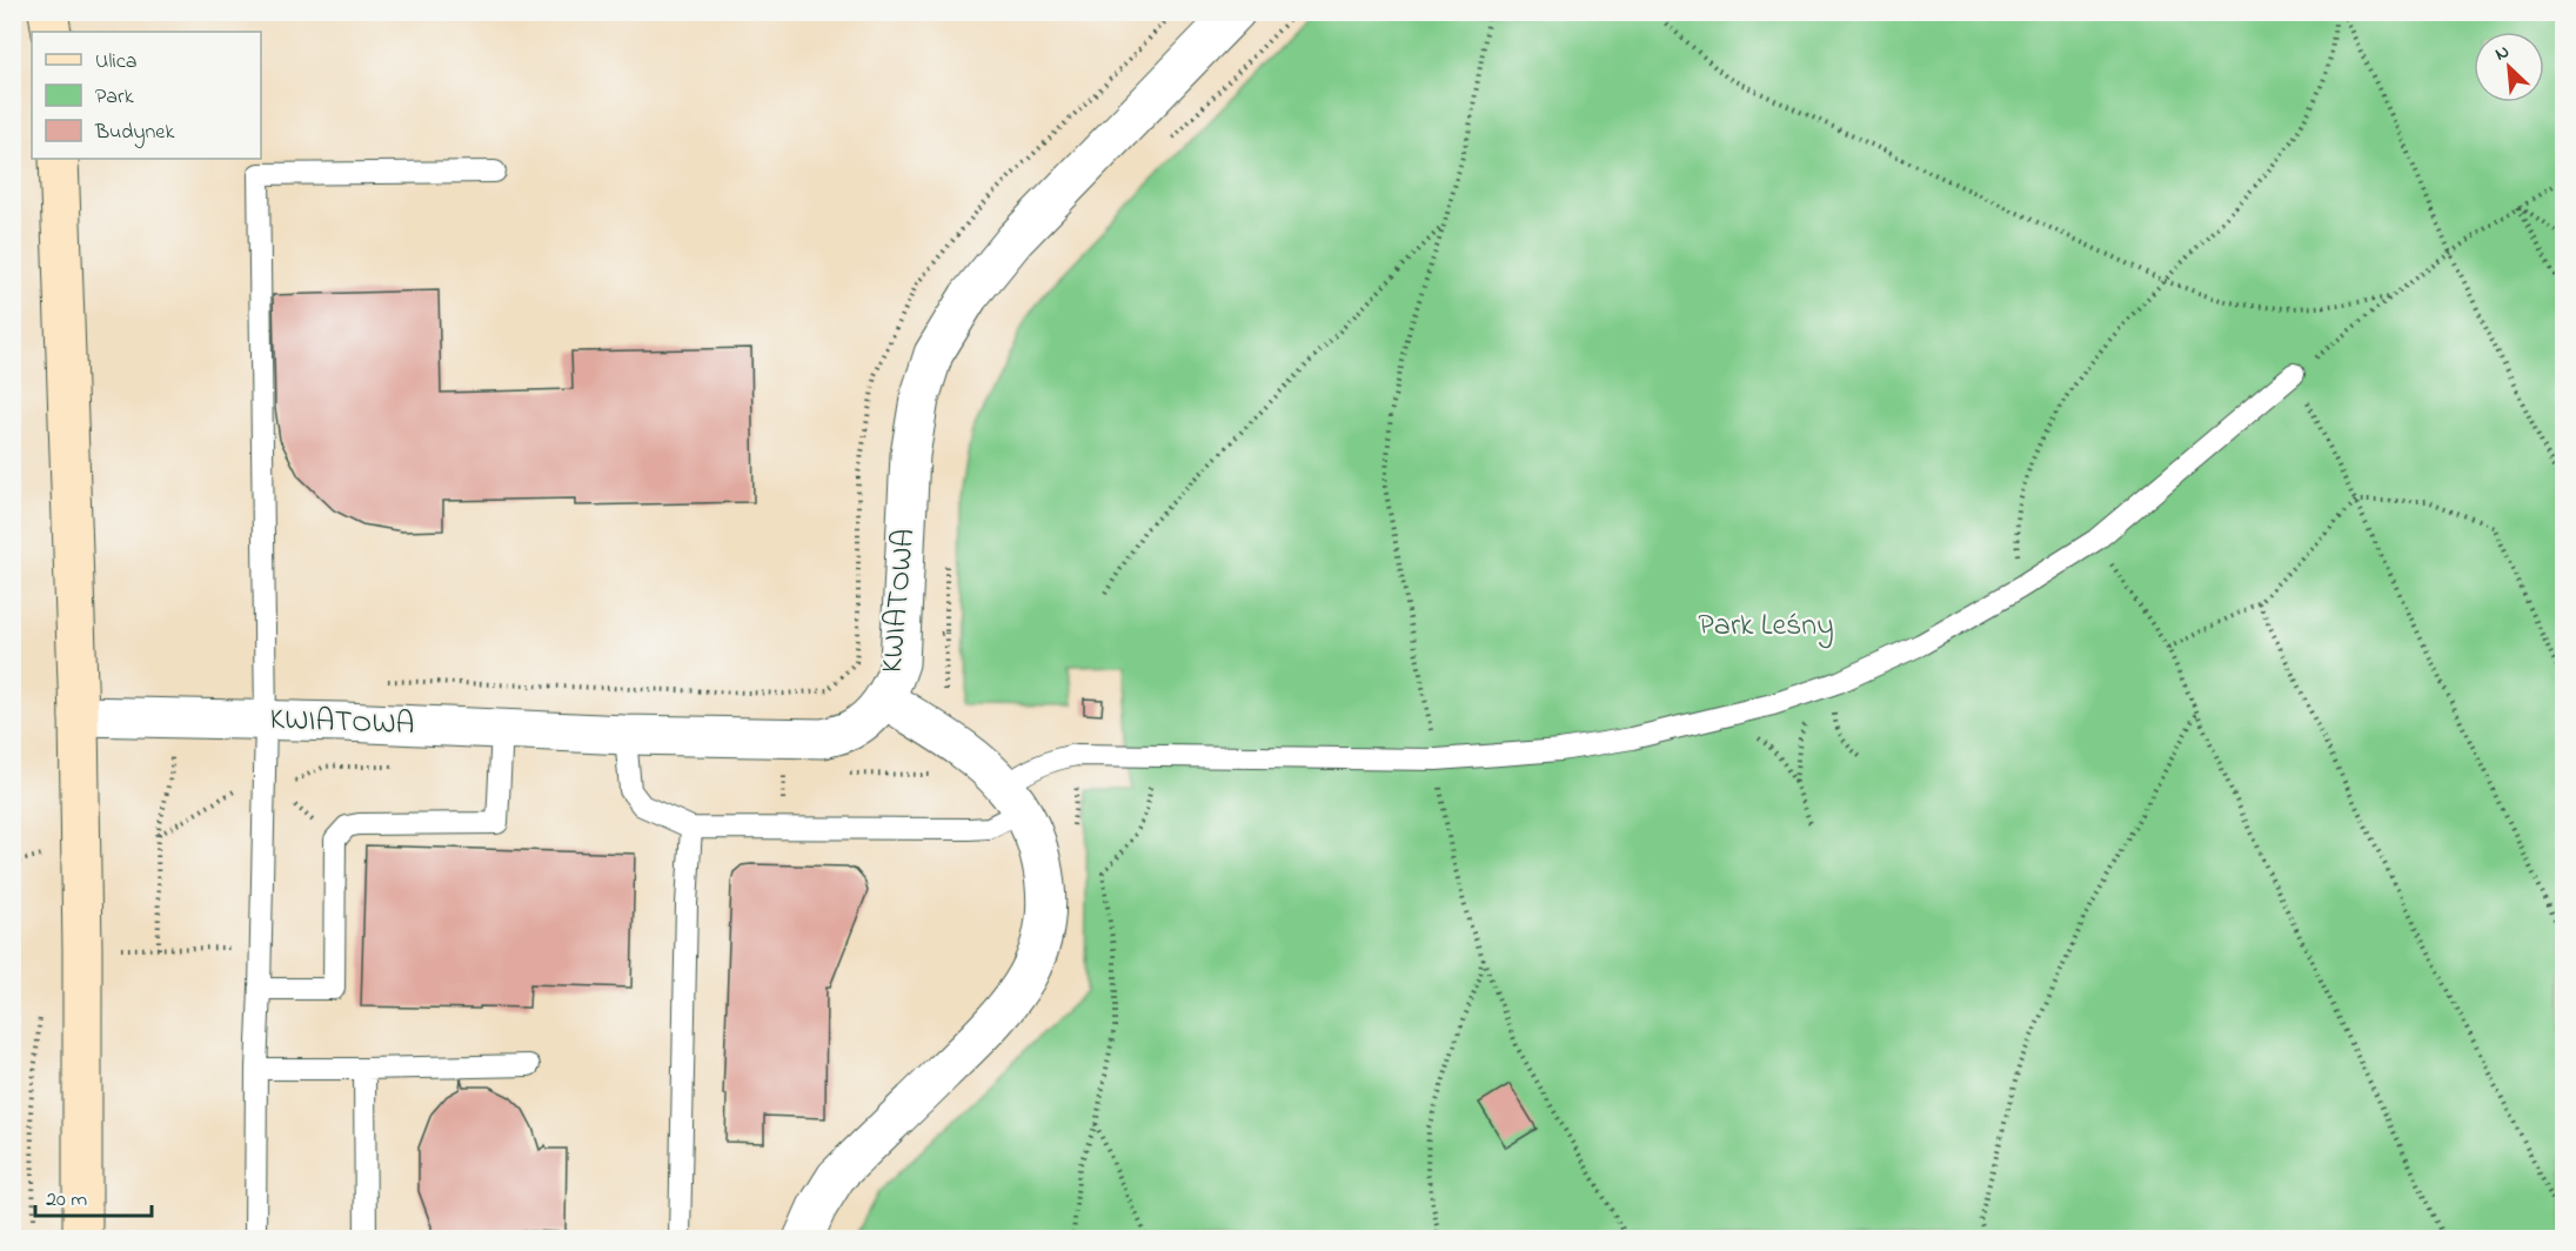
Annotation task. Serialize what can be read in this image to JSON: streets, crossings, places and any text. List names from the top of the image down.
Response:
{
  "streets": {
    "street": ["KWIATOWA"]
  },
  "parks": ["Park Leśny"],
  "legend": ["Ulica", "Park", "Budynek"],
  "scale_bar": "20 m",
  "north": "top left"
}
